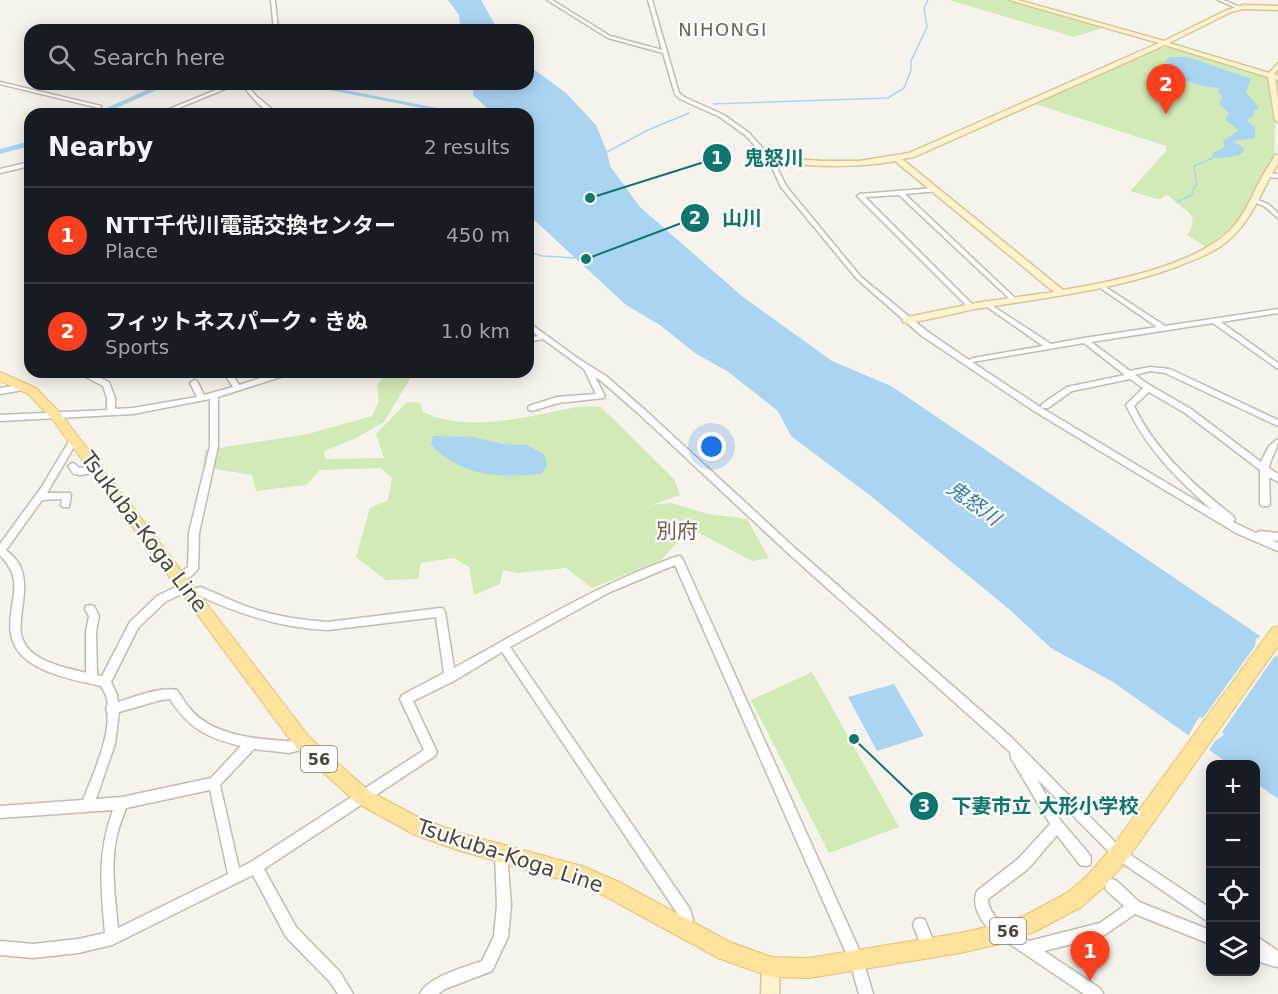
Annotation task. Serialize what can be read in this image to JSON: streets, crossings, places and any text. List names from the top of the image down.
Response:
{
  "streets": {
    "main road": ["Tsukuba-Koga Line", "56"]
  },
  "districts": ["NIHONGI", "別府"],
  "water": ["鬼怒川"],
  "places": ["鬼怒川", "山川", "下妻市立 大形小学校"],
  "page": {
    "search": "Search here",
    "pins": ["2", "1"],
    "heading": ["Nearby", "2 results"],
    "list": [
      {
        "mark": "1",
        "name": "NTT千代川電話交換センター",
        "note": "Place",
        "value": "450 m"
      },
      {
        "mark": "2",
        "name": "フィットネスパーク・きぬ",
        "note": "Sports",
        "value": "1.0 km"
      }
    ],
    "map_buttons": ["+", "−"]
  }
}
